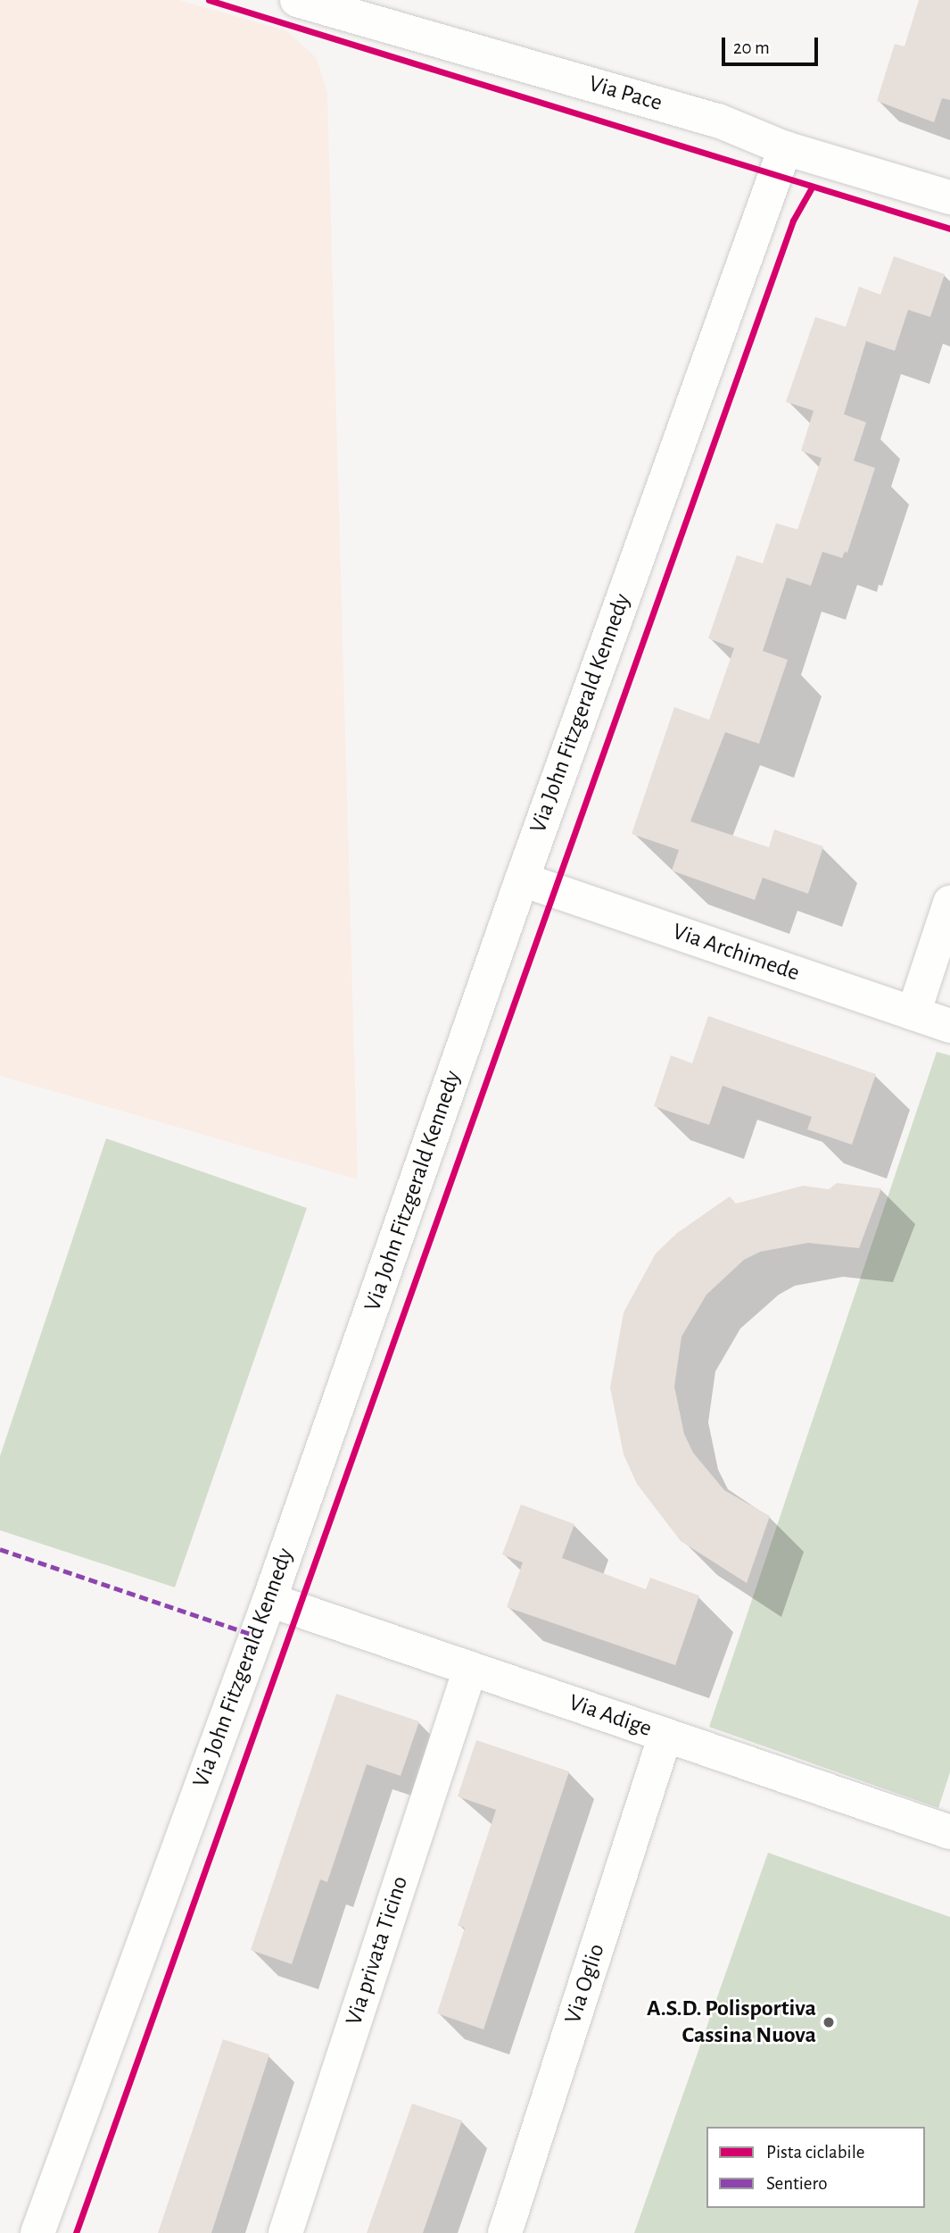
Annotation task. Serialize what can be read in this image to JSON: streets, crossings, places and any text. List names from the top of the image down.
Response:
{
  "streets": {
    "street": [
      "Via Pace",
      "Via John Fitzgerald Kennedy",
      "Via Archimede",
      "Via Adige",
      "Via privata Ticino",
      "Via Oglio"
    ]
  },
  "crossings": [
    ["Via Pace", "Via John Fitzgerald Kennedy"],
    ["Via John Fitzgerald Kennedy", "Via Archimede"],
    ["Via John Fitzgerald Kennedy", "Via Adige"],
    ["Via Adige", "Via privata Ticino"],
    ["Via Adige", "Via Oglio"]
  ],
  "places": ["A.S.D. Polisportiva Cassina Nuova"],
  "legend": ["Pista ciclabile", "Sentiero"],
  "scale_bar": "20 m"
}
